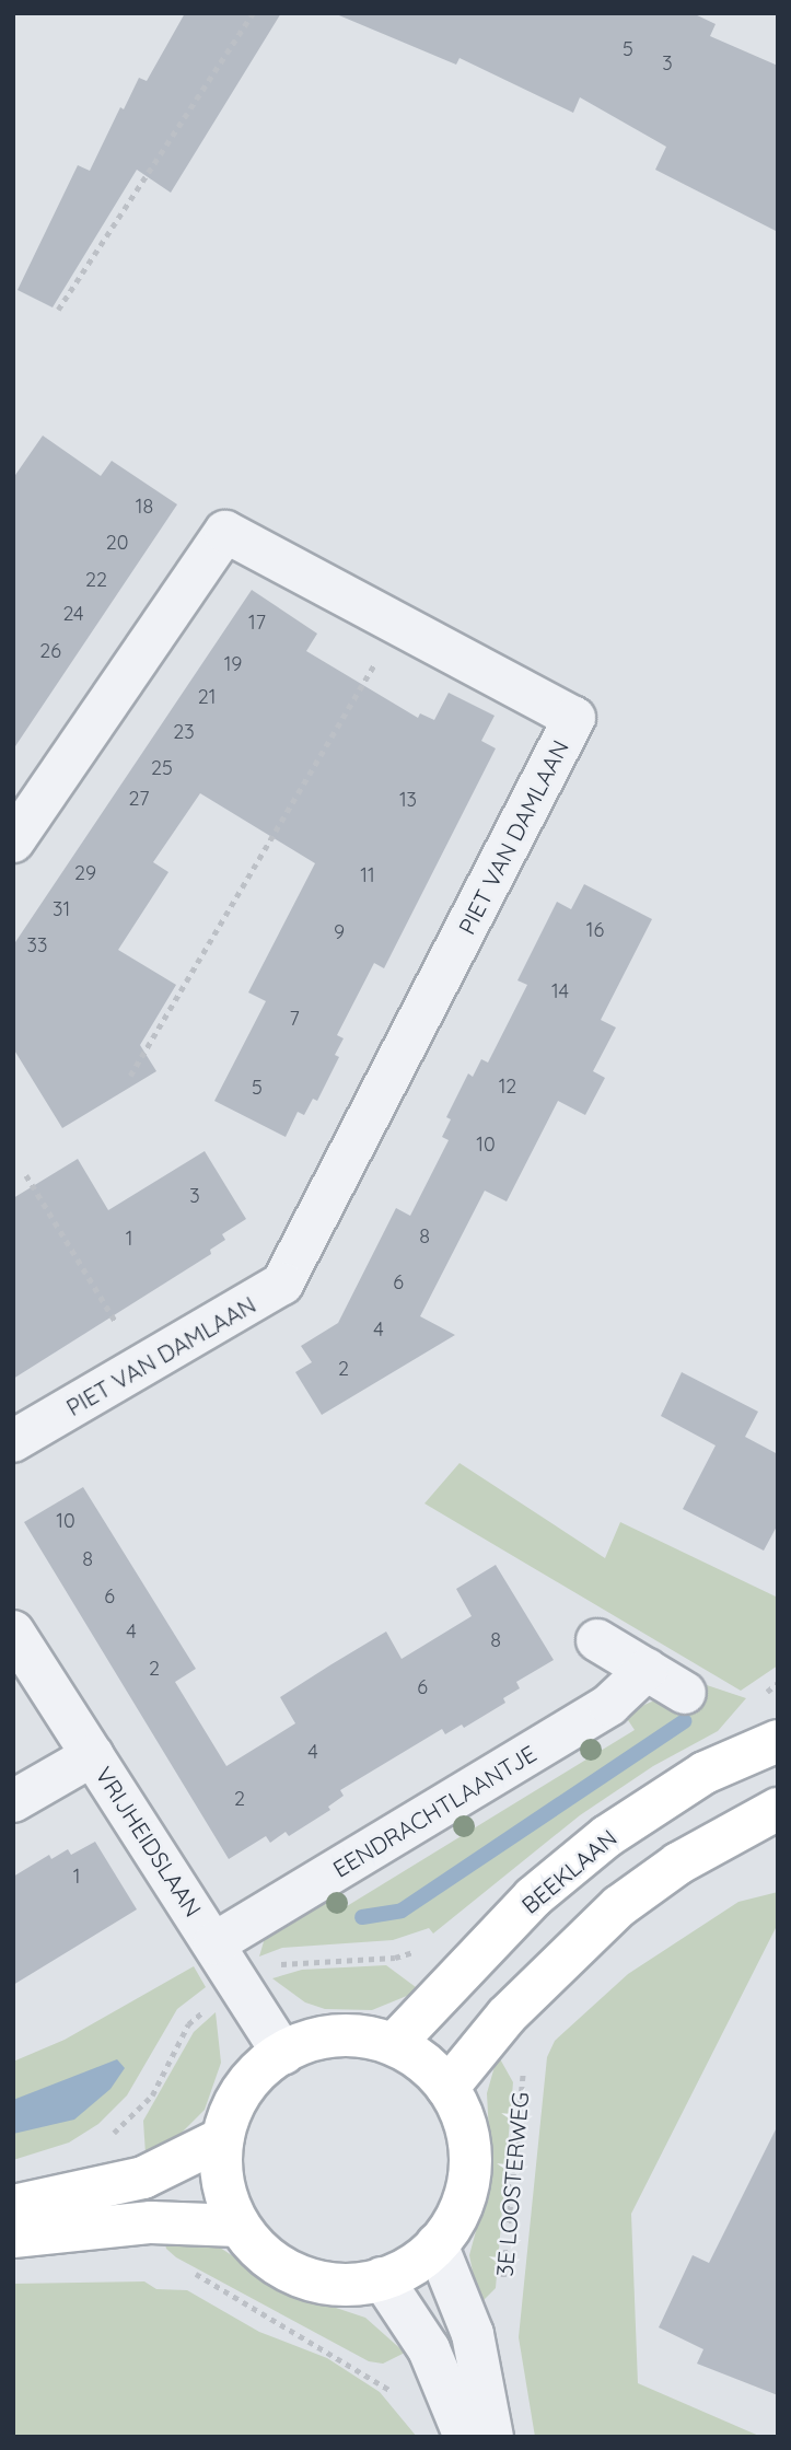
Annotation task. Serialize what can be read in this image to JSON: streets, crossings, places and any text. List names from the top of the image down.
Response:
{
  "streets": {
    "main road": ["BEEKLAAN"],
    "street": ["PIET VAN DAMLAAN", "EENDRACHTLAANTJE", "VRIJHEIDSLAAN"],
    "path": ["3E LOOSTERWEG"]
  },
  "crossings": [
    ["EENDRACHTLAANTJE", "VRIJHEIDSLAAN"],
    ["VRIJHEIDSLAAN", "BEEKLAAN"]
  ],
  "house_numbers": [
    "5",
    "3",
    "18",
    "20",
    "22",
    "24",
    "17",
    "26",
    "19",
    "21",
    "23",
    "25",
    "27",
    "13",
    "29",
    "11",
    "31",
    "16",
    "9",
    "33",
    "14",
    "7",
    "12",
    "5",
    "10",
    "3",
    "8",
    "1",
    "6",
    "4",
    "2",
    "10",
    "8",
    "6",
    "4",
    "8",
    "2",
    "6",
    "4",
    "2",
    "1"
  ]
}
